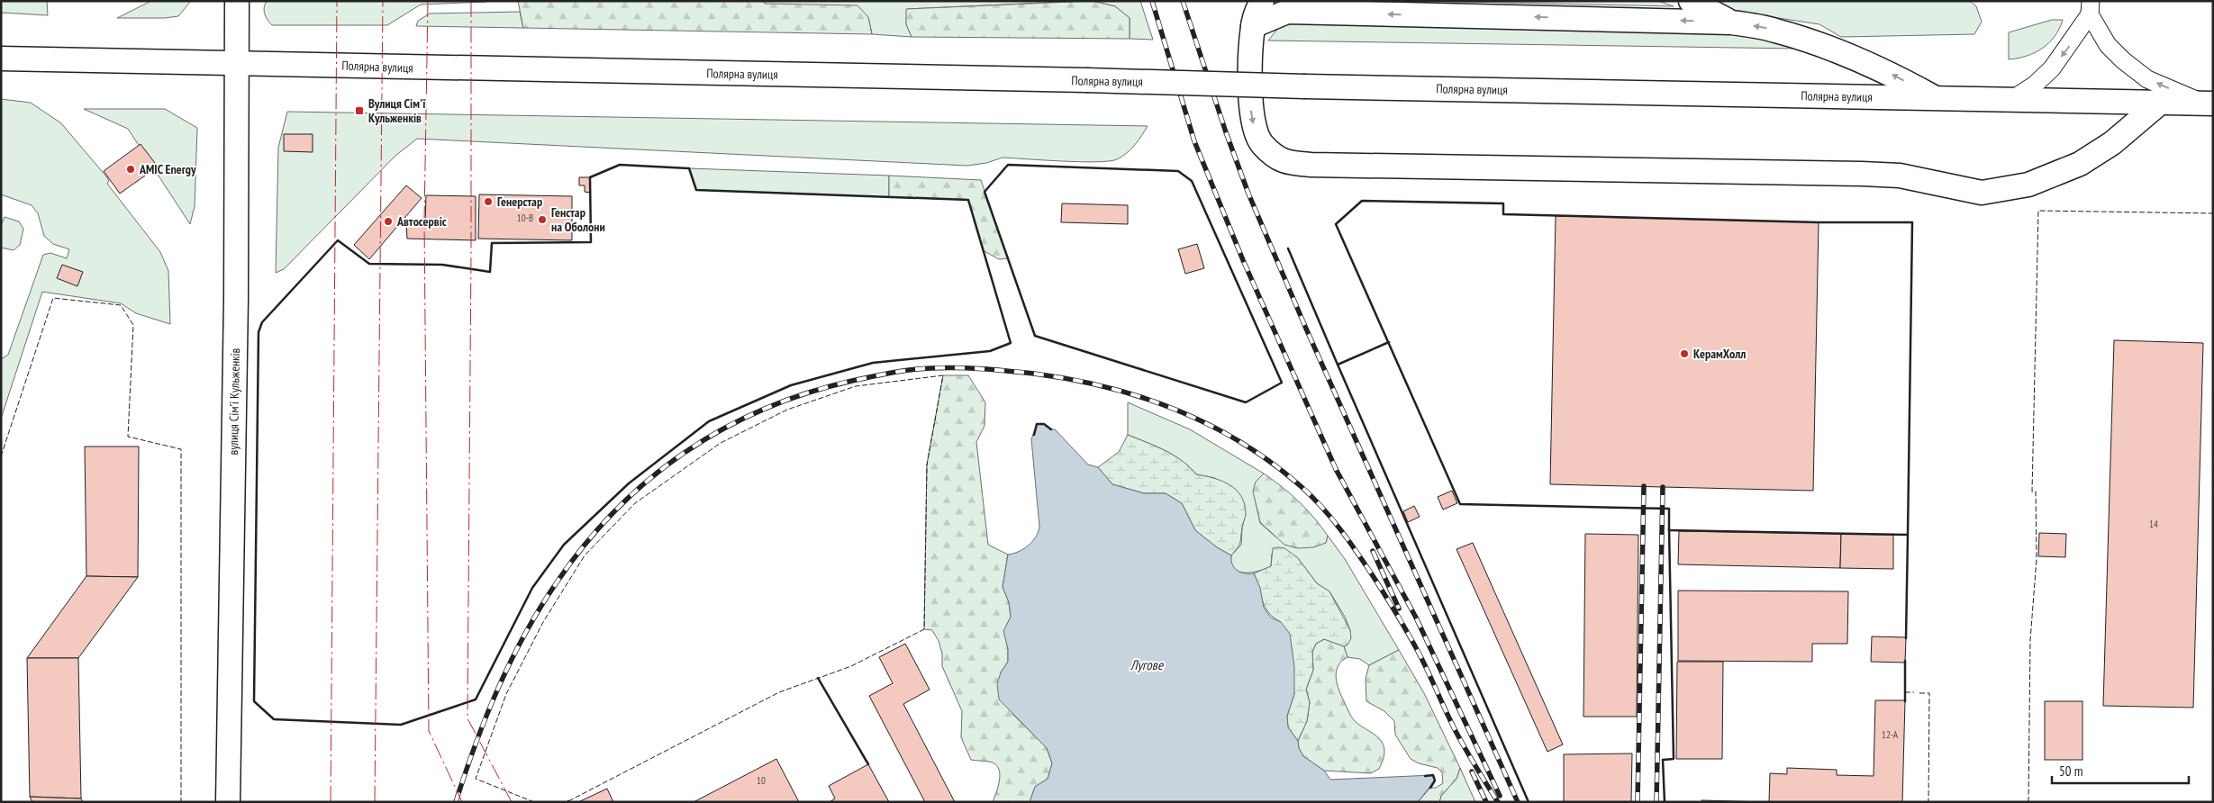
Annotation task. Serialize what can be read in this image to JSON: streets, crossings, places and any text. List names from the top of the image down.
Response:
{
  "streets": {
    "main road": ["Полярна вулиця", "вулиця Сімʼї Кульженків"]
  },
  "crossings": [
    ["Полярна вулиця", "вулиця Сімʼї Кульженків"]
  ],
  "water": ["Лугове"],
  "places": {
    "transit": ["Вулиця Сім'ї Кульженків"],
    "other": [
      "AMIC Energy",
      "Генерстар",
      "Генстар на Оболони",
      "Автосервіс",
      "КерамХолл"
    ]
  },
  "house_numbers": [
    "10-В",
    "14",
    "12-А",
    "10"
  ],
  "scale_bar": "50 m"
}
